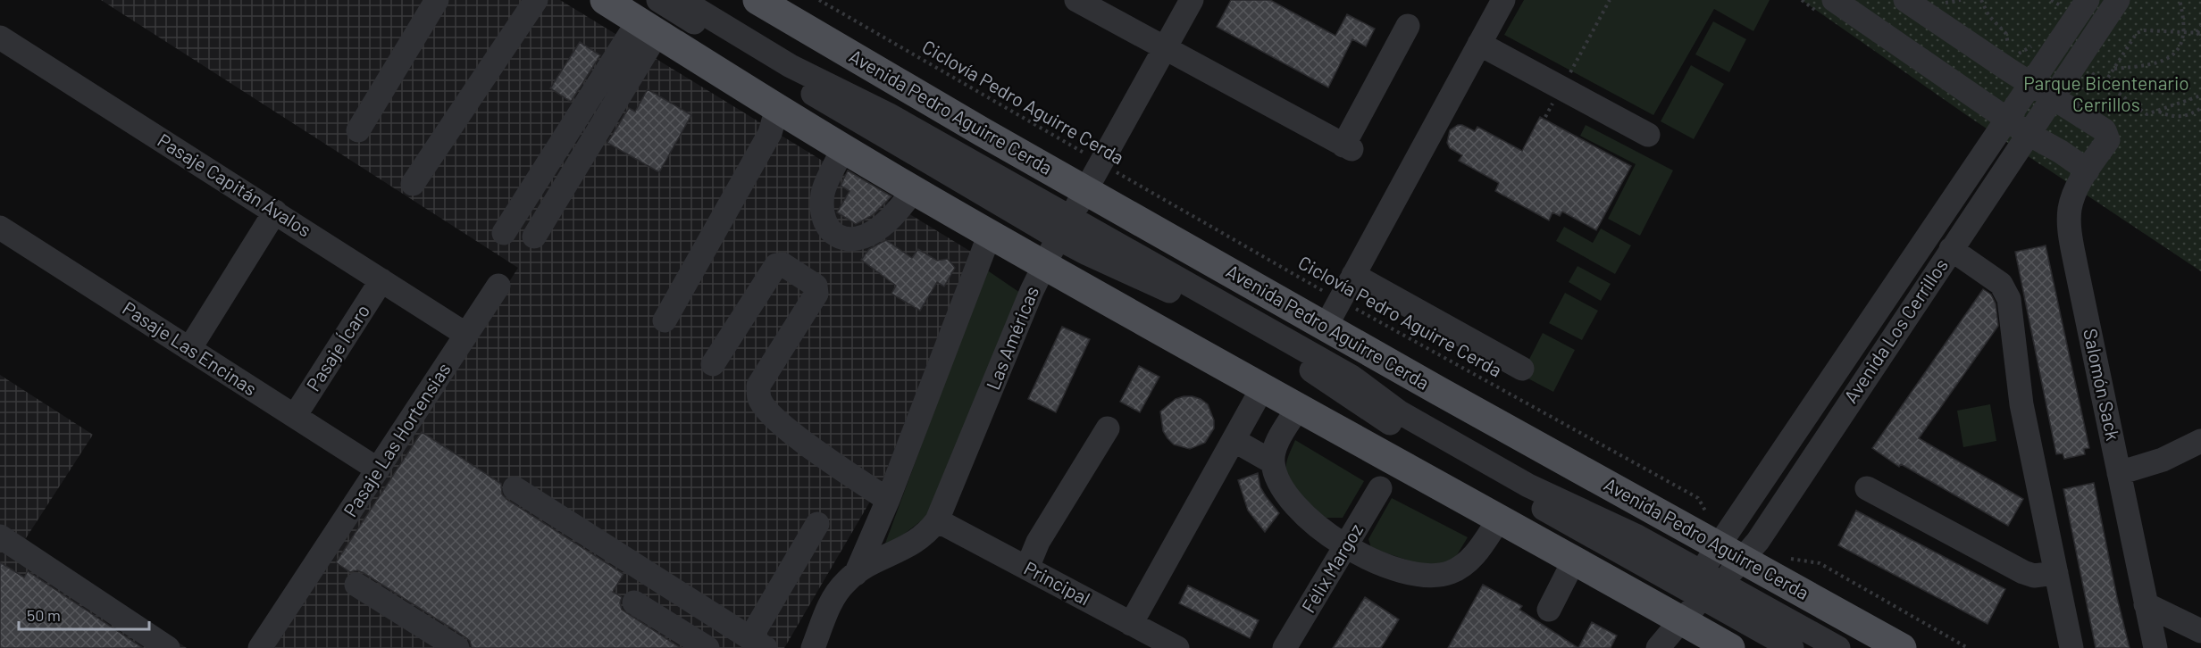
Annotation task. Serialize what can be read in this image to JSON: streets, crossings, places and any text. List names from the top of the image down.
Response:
{
  "streets": {
    "main road": ["Avenida Pedro Aguirre Cerda"],
    "street": [
      "Pasaje Capitán Ávalos",
      "Avenida Los Cerrillos",
      "Las Américas",
      "Pasaje Ícaro",
      "Pasaje Las Encinas",
      "Salomón Sack",
      "Pasaje Las Hortensias",
      "Félix Margoz",
      "Principal"
    ],
    "path": ["Ciclovía Pedro Aguirre Cerda"]
  },
  "crossings": [
    ["Ciclovía Pedro Aguirre Cerda", "Avenida Pedro Aguirre Cerda"],
    ["Ciclovía Pedro Aguirre Cerda", "Avenida Los Cerrillos"],
    ["Ciclovía Pedro Aguirre Cerda", "Las Américas"],
    ["Avenida Pedro Aguirre Cerda", "Avenida Los Cerrillos"],
    ["Avenida Pedro Aguirre Cerda", "Las Américas"],
    ["Pasaje Capitán Ávalos", "Pasaje Ícaro"],
    ["Pasaje Capitán Ávalos", "Pasaje Las Hortensias"],
    ["Avenida Los Cerrillos", "Salomón Sack"],
    ["Las Américas", "Principal"],
    ["Pasaje Ícaro", "Pasaje Las Encinas"],
    ["Pasaje Las Encinas", "Pasaje Las Hortensias"]
  ],
  "parks": ["Parque Bicentenario Cerrillos"],
  "scale_bar": "50 m"
}
